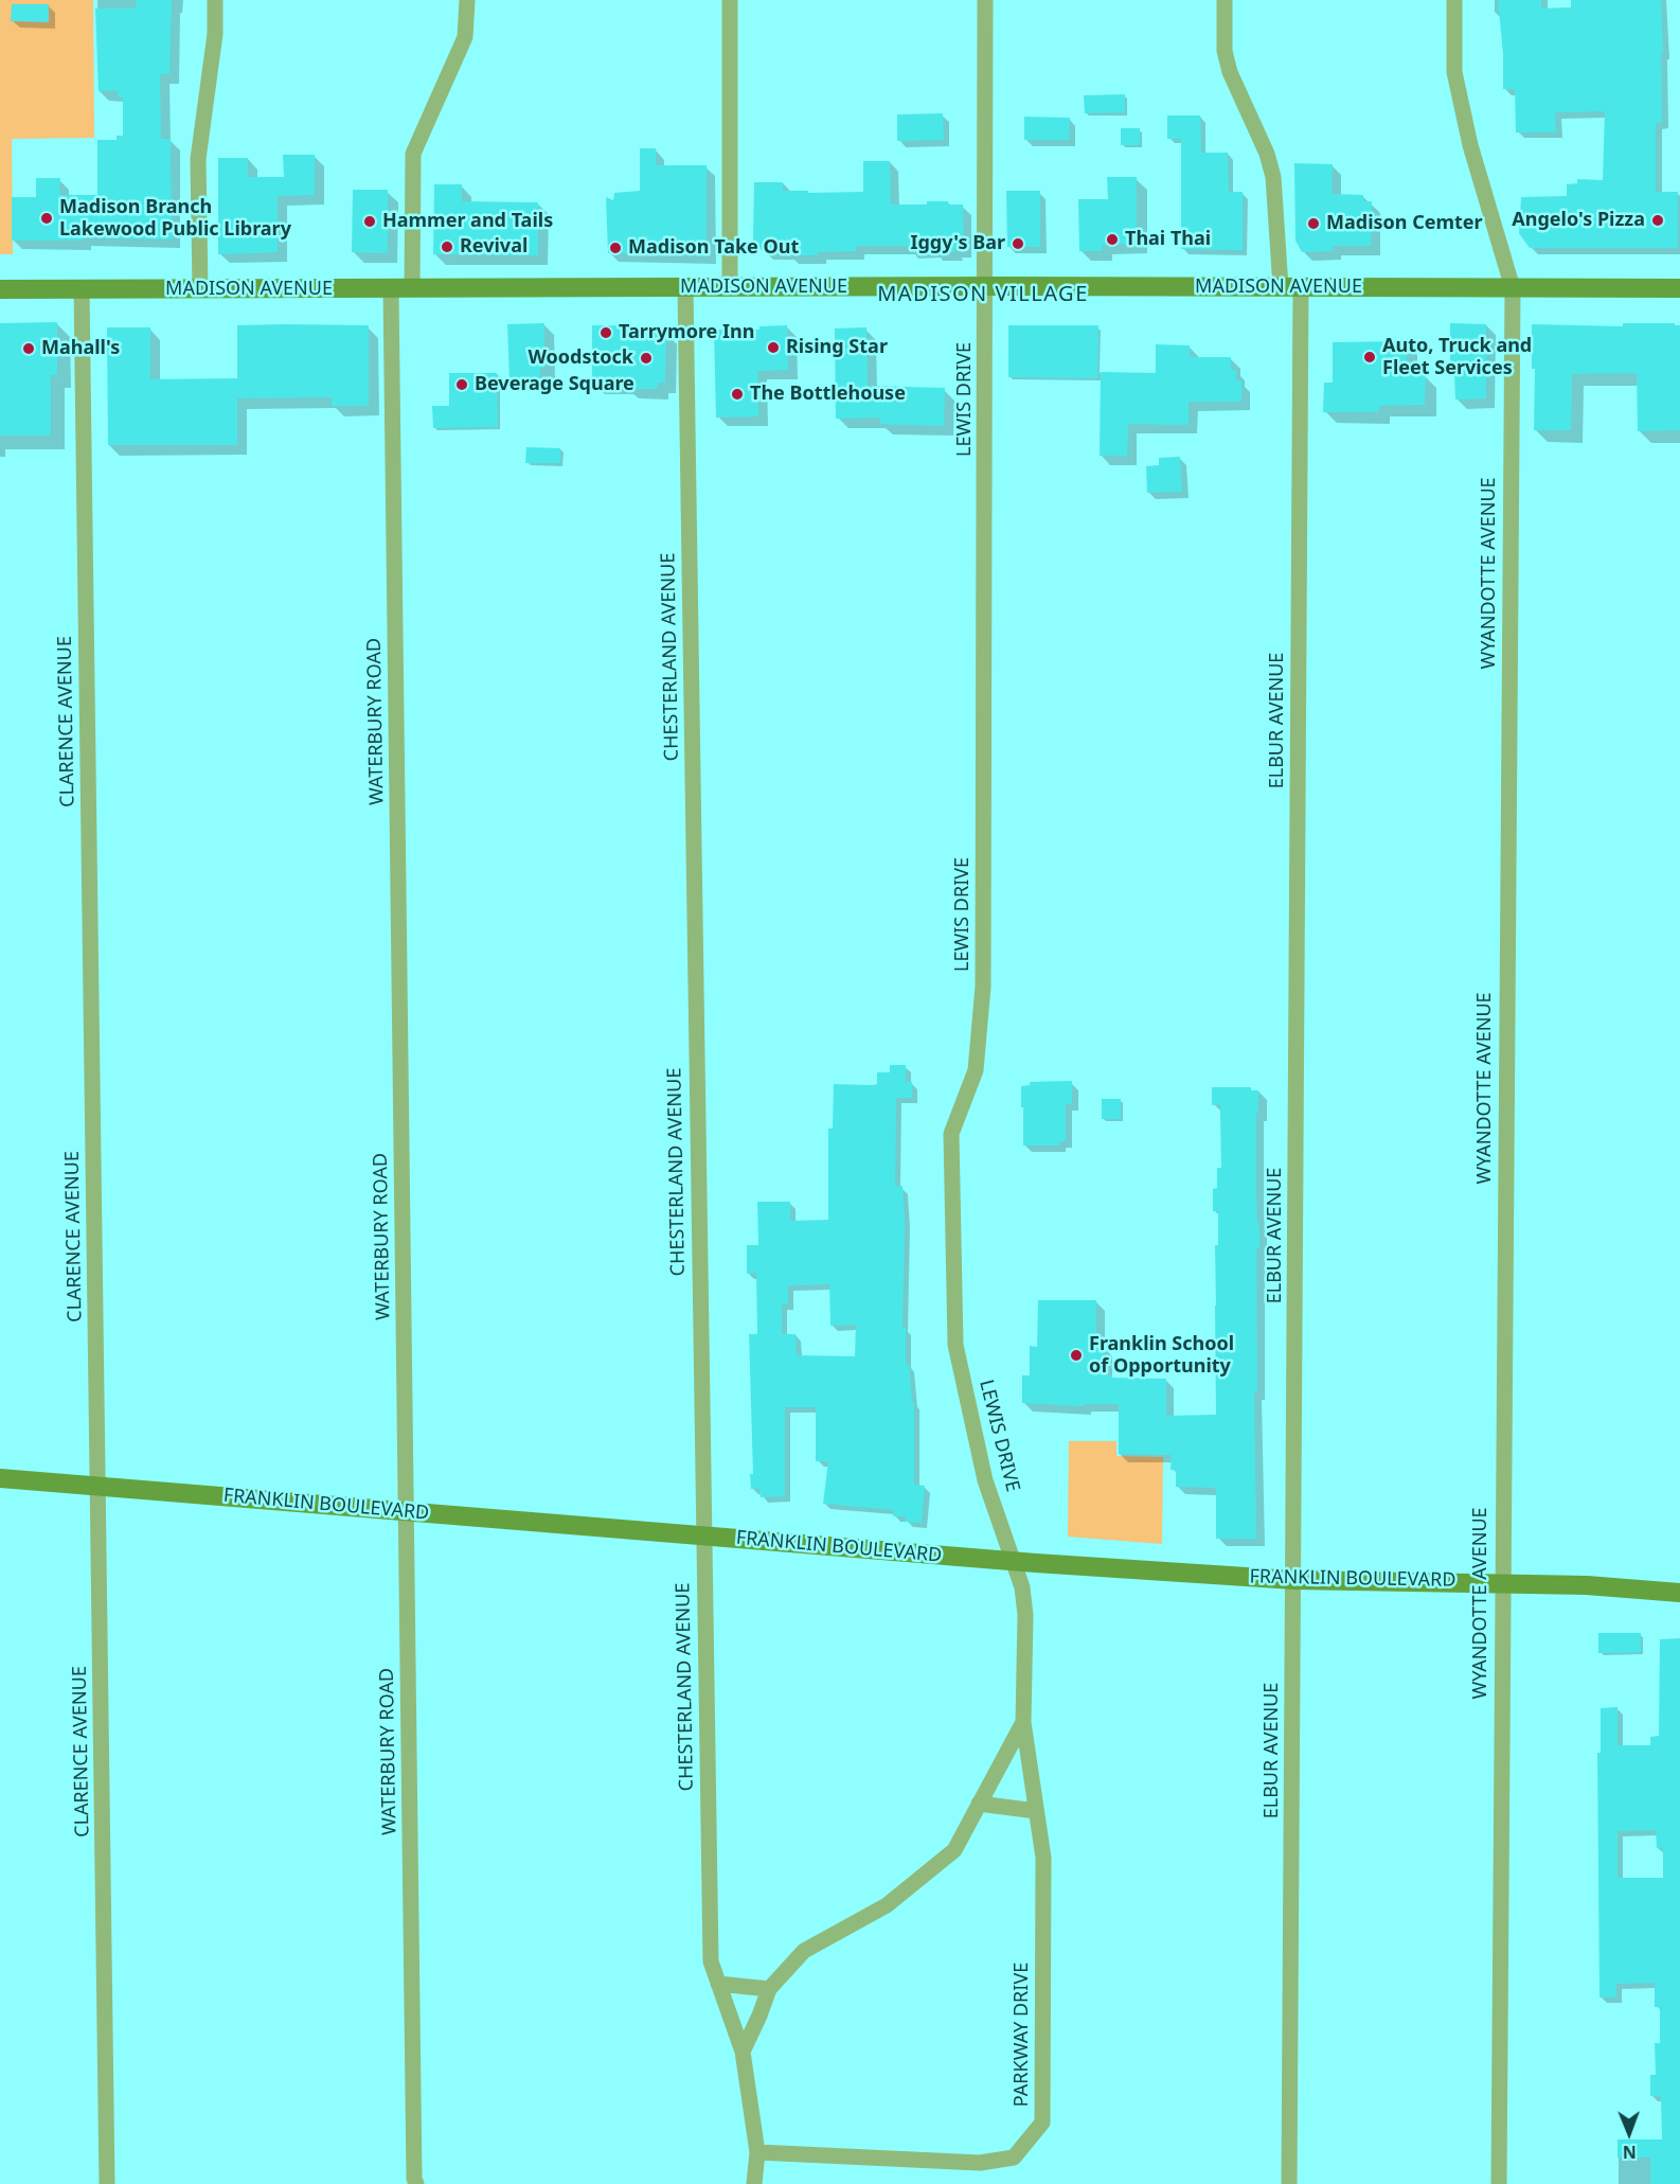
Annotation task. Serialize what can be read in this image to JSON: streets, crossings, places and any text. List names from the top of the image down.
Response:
{
  "streets": {
    "main road": ["MADISON AVENUE", "FRANKLIN BOULEVARD"],
    "street": [
      "LEWIS DRIVE",
      "WYANDOTTE AVENUE",
      "CHESTERLAND AVENUE",
      "ELBUR AVENUE",
      "CLARENCE AVENUE",
      "WATERBURY ROAD",
      "PARKWAY DRIVE"
    ]
  },
  "crossings": [
    ["MADISON AVENUE", "LEWIS DRIVE"],
    ["MADISON AVENUE", "WYANDOTTE AVENUE"],
    ["MADISON AVENUE", "CHESTERLAND AVENUE"],
    ["MADISON AVENUE", "ELBUR AVENUE"],
    ["MADISON AVENUE", "CLARENCE AVENUE"],
    ["MADISON AVENUE", "WATERBURY ROAD"],
    ["LEWIS DRIVE", "CHESTERLAND AVENUE"],
    ["LEWIS DRIVE", "FRANKLIN BOULEVARD"],
    ["LEWIS DRIVE", "PARKWAY DRIVE"],
    ["WYANDOTTE AVENUE", "FRANKLIN BOULEVARD"],
    ["CHESTERLAND AVENUE", "FRANKLIN BOULEVARD"],
    ["ELBUR AVENUE", "FRANKLIN BOULEVARD"],
    ["CLARENCE AVENUE", "FRANKLIN BOULEVARD"],
    ["WATERBURY ROAD", "FRANKLIN BOULEVARD"]
  ],
  "districts": ["MADISON VILLAGE"],
  "places": [
    "Madison Branch Lakewood Public Library",
    "Angelo's Pizza",
    "Hammer and Tails",
    "Madison Cemter",
    "Thai Thai",
    "Iggy's Bar",
    "Revival",
    "Madison Take Out",
    "Tarrymore Inn",
    "Rising Star",
    "Mahall's",
    "Auto, Truck and Fleet Services",
    "Woodstock",
    "Beverage Square",
    "The Bottlehouse",
    "Franklin School of Opportunity"
  ],
  "north": "bottom"
}
